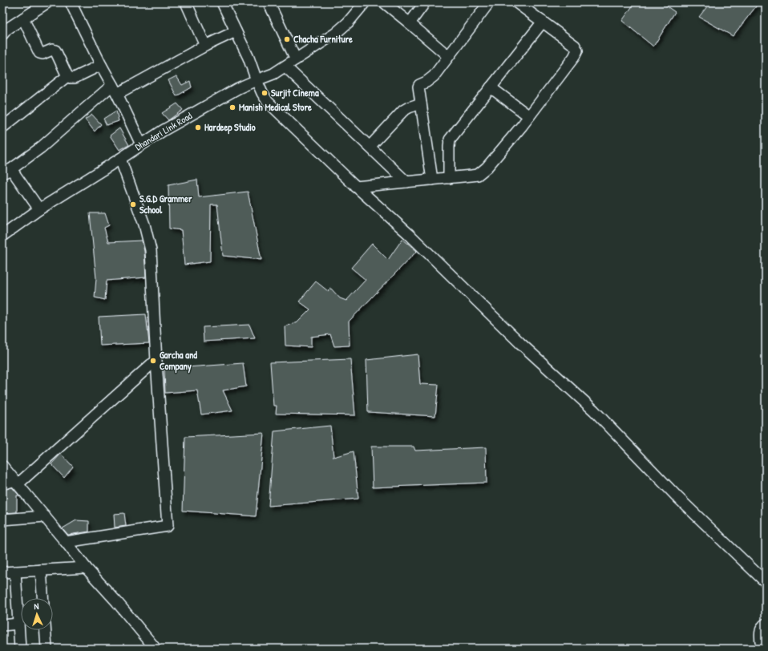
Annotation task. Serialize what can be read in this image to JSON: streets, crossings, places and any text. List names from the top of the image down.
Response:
{
  "streets": {
    "street": ["Dhandari Link Road"]
  },
  "places": [
    "Chacha Furniture",
    "Surjit Cinema",
    "Manish Medical Store",
    "Hardeep Studio",
    "S.G.D Grammer School",
    "Garcha and Company"
  ],
  "north": "top"
}
